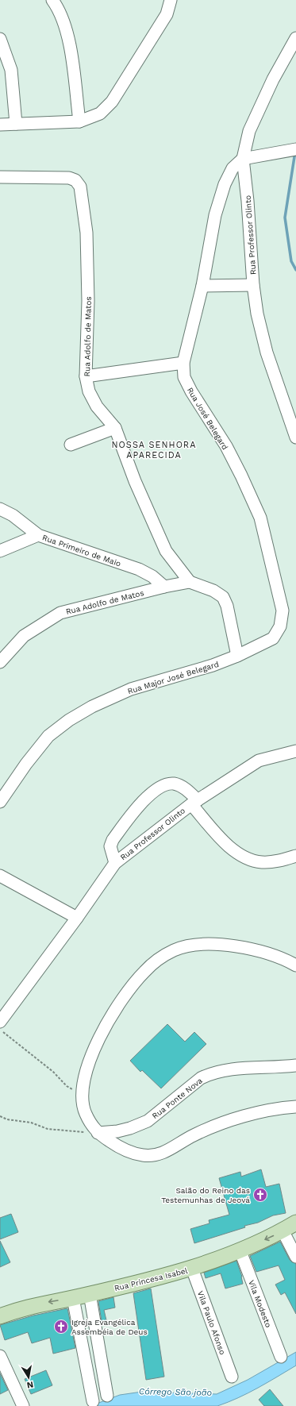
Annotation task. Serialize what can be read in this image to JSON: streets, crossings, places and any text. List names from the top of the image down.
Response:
{
  "streets": {
    "main road": ["Rua Princesa Isabel"],
    "street": [
      "Rua Professor Olinto",
      "Rua Adolfo de Matos",
      "Rua José Belegard",
      "Rua Primeiro de Maio",
      "Rua Major José Belegard",
      "Rua Ponte Nova",
      "Vila Modesto",
      "Vila Paulo Afonso"
    ]
  },
  "crossings": [
    ["Rua Professor Olinto", "Rua José Belegard"],
    ["Rua Adolfo de Matos", "Rua Primeiro de Maio"],
    ["Rua José Belegard", "Rua Major José Belegard"],
    ["Rua Princesa Isabel", "Vila Modesto"],
    ["Rua Princesa Isabel", "Vila Paulo Afonso"]
  ],
  "one_way": ["Rua Princesa Isabel"],
  "districts": ["NOSSA SENHORA APARECIDA"],
  "water": ["Córrego São joão"],
  "places": {
    "church": ["Salão do Reino das Testemunhas de Jeová", "Igreja Evangélica Assembéia de Deus"]
  },
  "north": "bottom"
}
